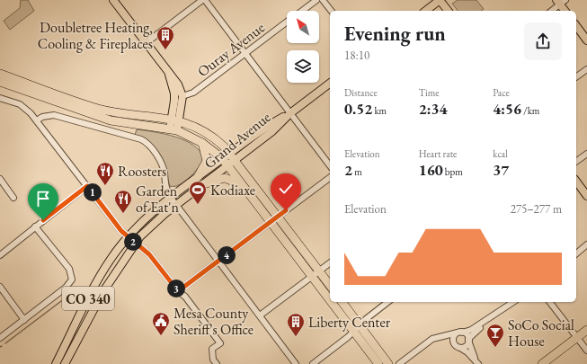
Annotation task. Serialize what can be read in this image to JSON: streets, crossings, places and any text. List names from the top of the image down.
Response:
{
  "streets": {
    "main road": ["Grand Avenue", "CO 340"],
    "street": ["Ouray Avenue"]
  },
  "crossings": [
    ["Grand Avenue", "CO 340"]
  ],
  "places": {
    "building": ["Doubletree Heating, Cooling & Fireplaces", "Liberty Center"],
    "restaurant": ["Roosters", "Garden of Eat'n"],
    "sports": ["Kodiaxe"],
    "public building": ["Mesa County Sheriff's Office"],
    "bar": ["SoCo Social House"]
  },
  "north": "top left",
  "page": {
    "heading": ["Evening run", "18:10"],
    "stats": [
      ["Distance", "0.52 km"],
      ["Time", "2:34"],
      ["Pace", "4:56 /km"],
      ["Elevation", "2 m"],
      ["Heart rate", "160 bpm"],
      ["kcal", "37"]
    ],
    "pins": [
      "1",
      "2",
      "4",
      "3"
    ],
    "chart": ["Elevation", "275–277 m"]
  }
}
